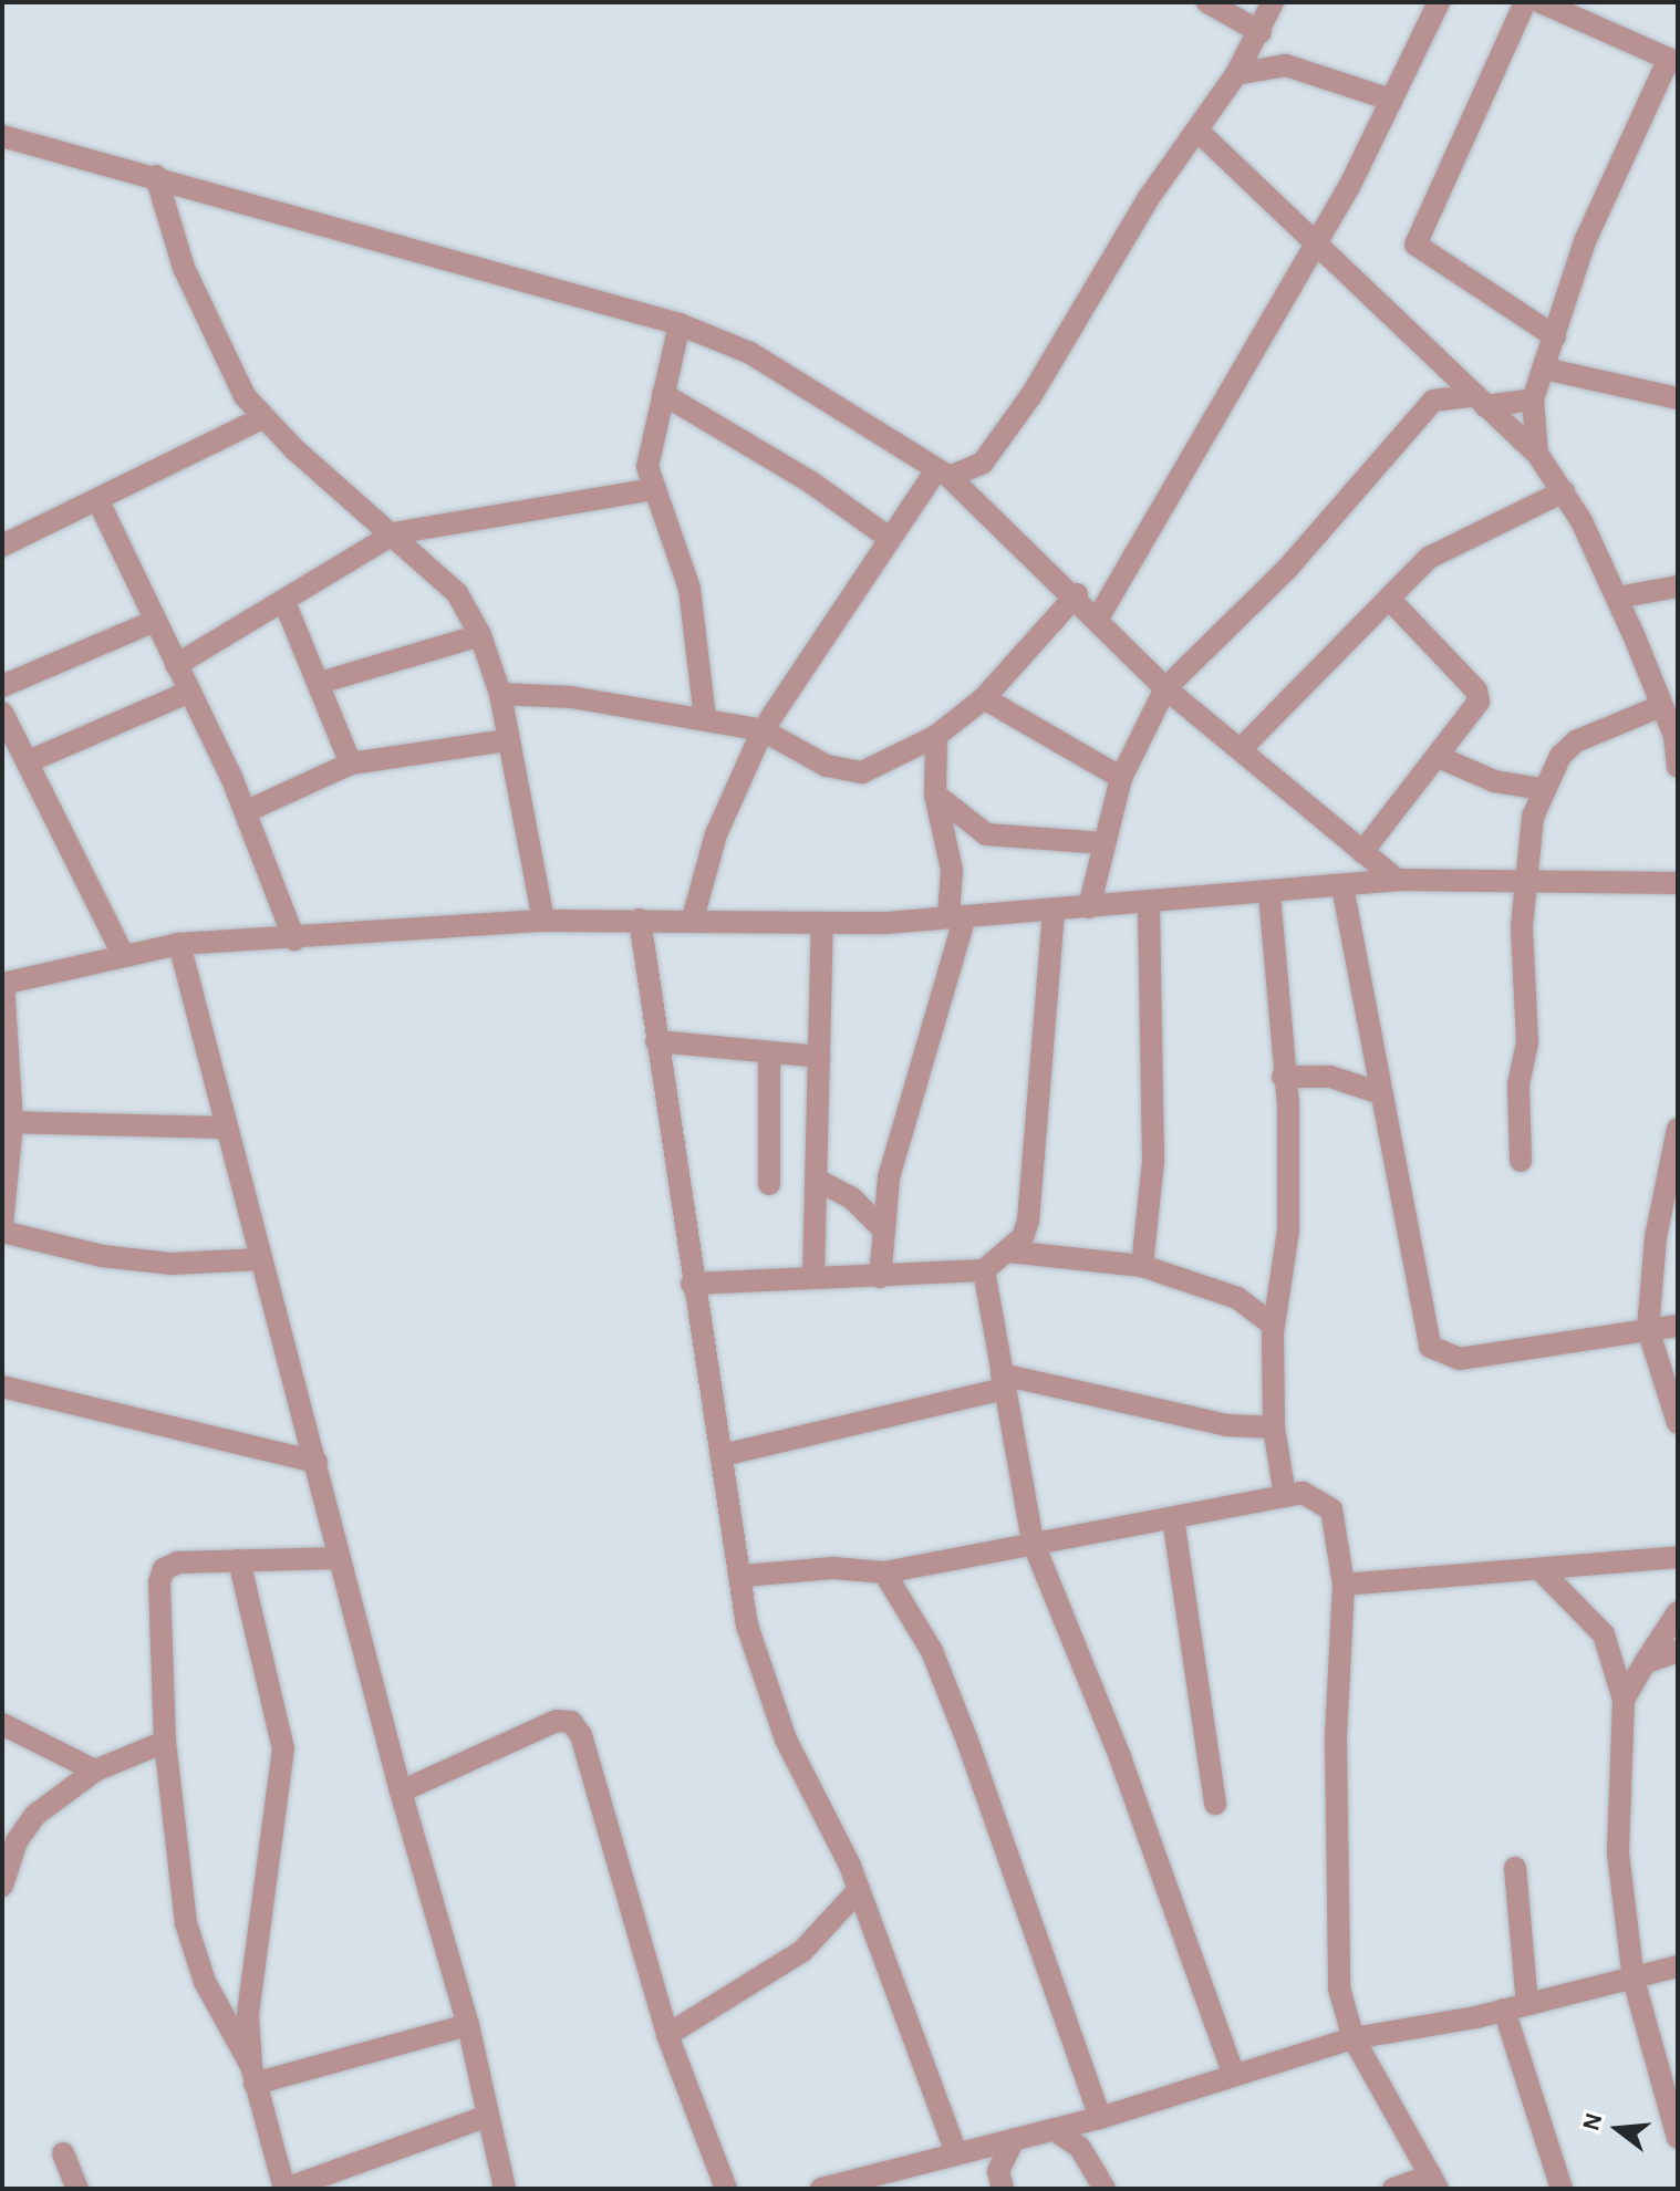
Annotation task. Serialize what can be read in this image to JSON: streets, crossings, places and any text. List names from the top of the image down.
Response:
{
  "north": "left"
}
